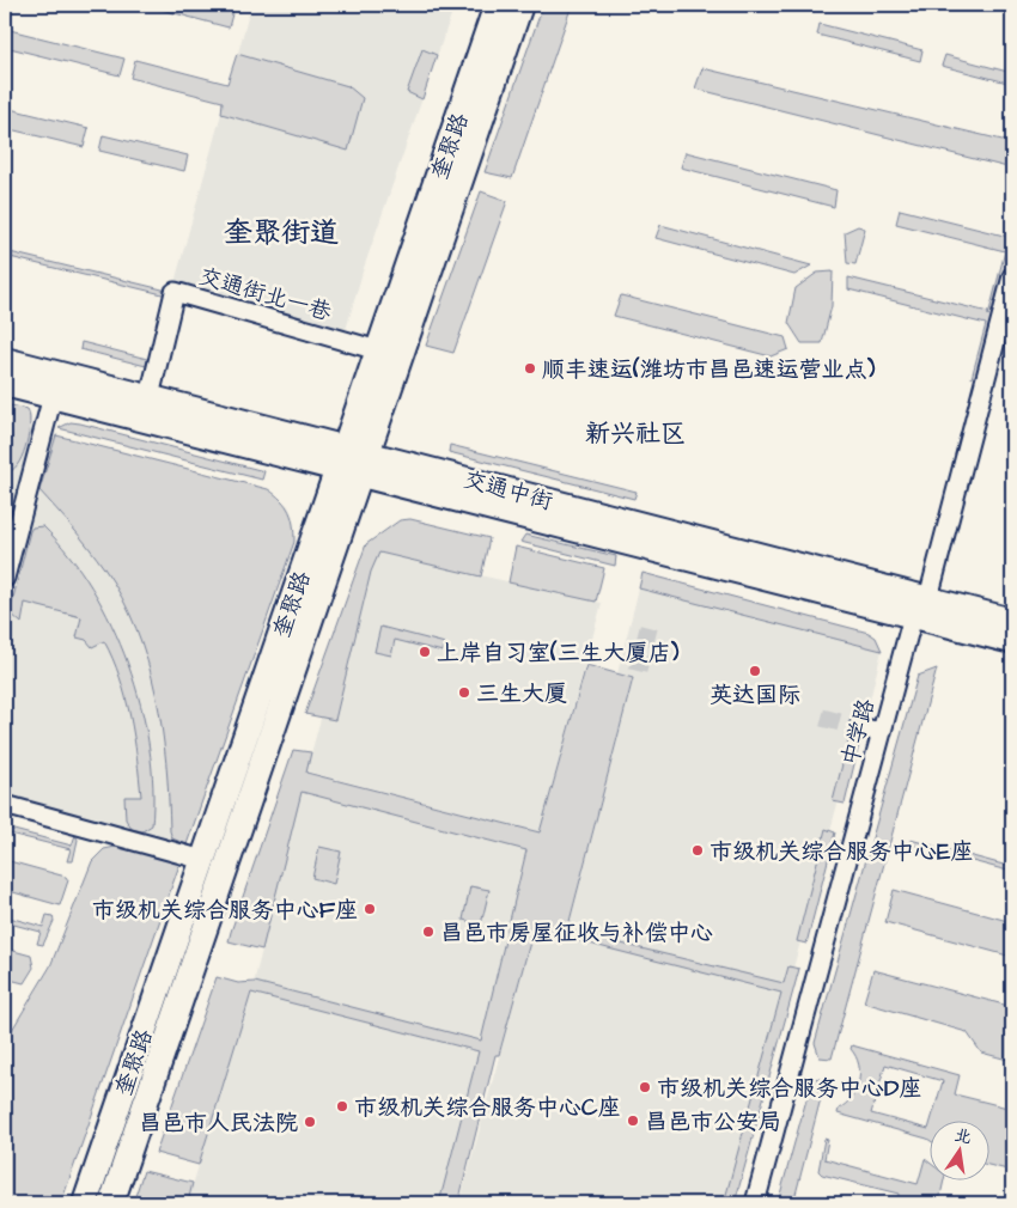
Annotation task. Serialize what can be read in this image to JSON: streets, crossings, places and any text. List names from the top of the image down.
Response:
{
  "streets": {
    "main road": ["奎聚路", "交通中街"],
    "street": ["交通街北一巷", "中学路"]
  },
  "crossings": [
    ["奎聚路", "交通街北一巷"],
    ["奎聚路", "交通中街"],
    ["交通街北一巷", "交通中街"],
    ["交通中街", "中学路"]
  ],
  "districts": ["奎聚街道", "新兴社区"],
  "places": [
    "顺丰速运(潍坊市昌邑速运营业点)",
    "上岸自习室(三生大厦店)",
    "英达国际",
    "三生大厦",
    "市级机关综合服务中心E座",
    "市级机关综合服务中心F座",
    "昌邑市房屋征收与补偿中心",
    "市级机关综合服务中心D座",
    "市级机关综合服务中心C座",
    "昌邑市公安局",
    "昌邑市人民法院"
  ],
  "north": "top"
}
